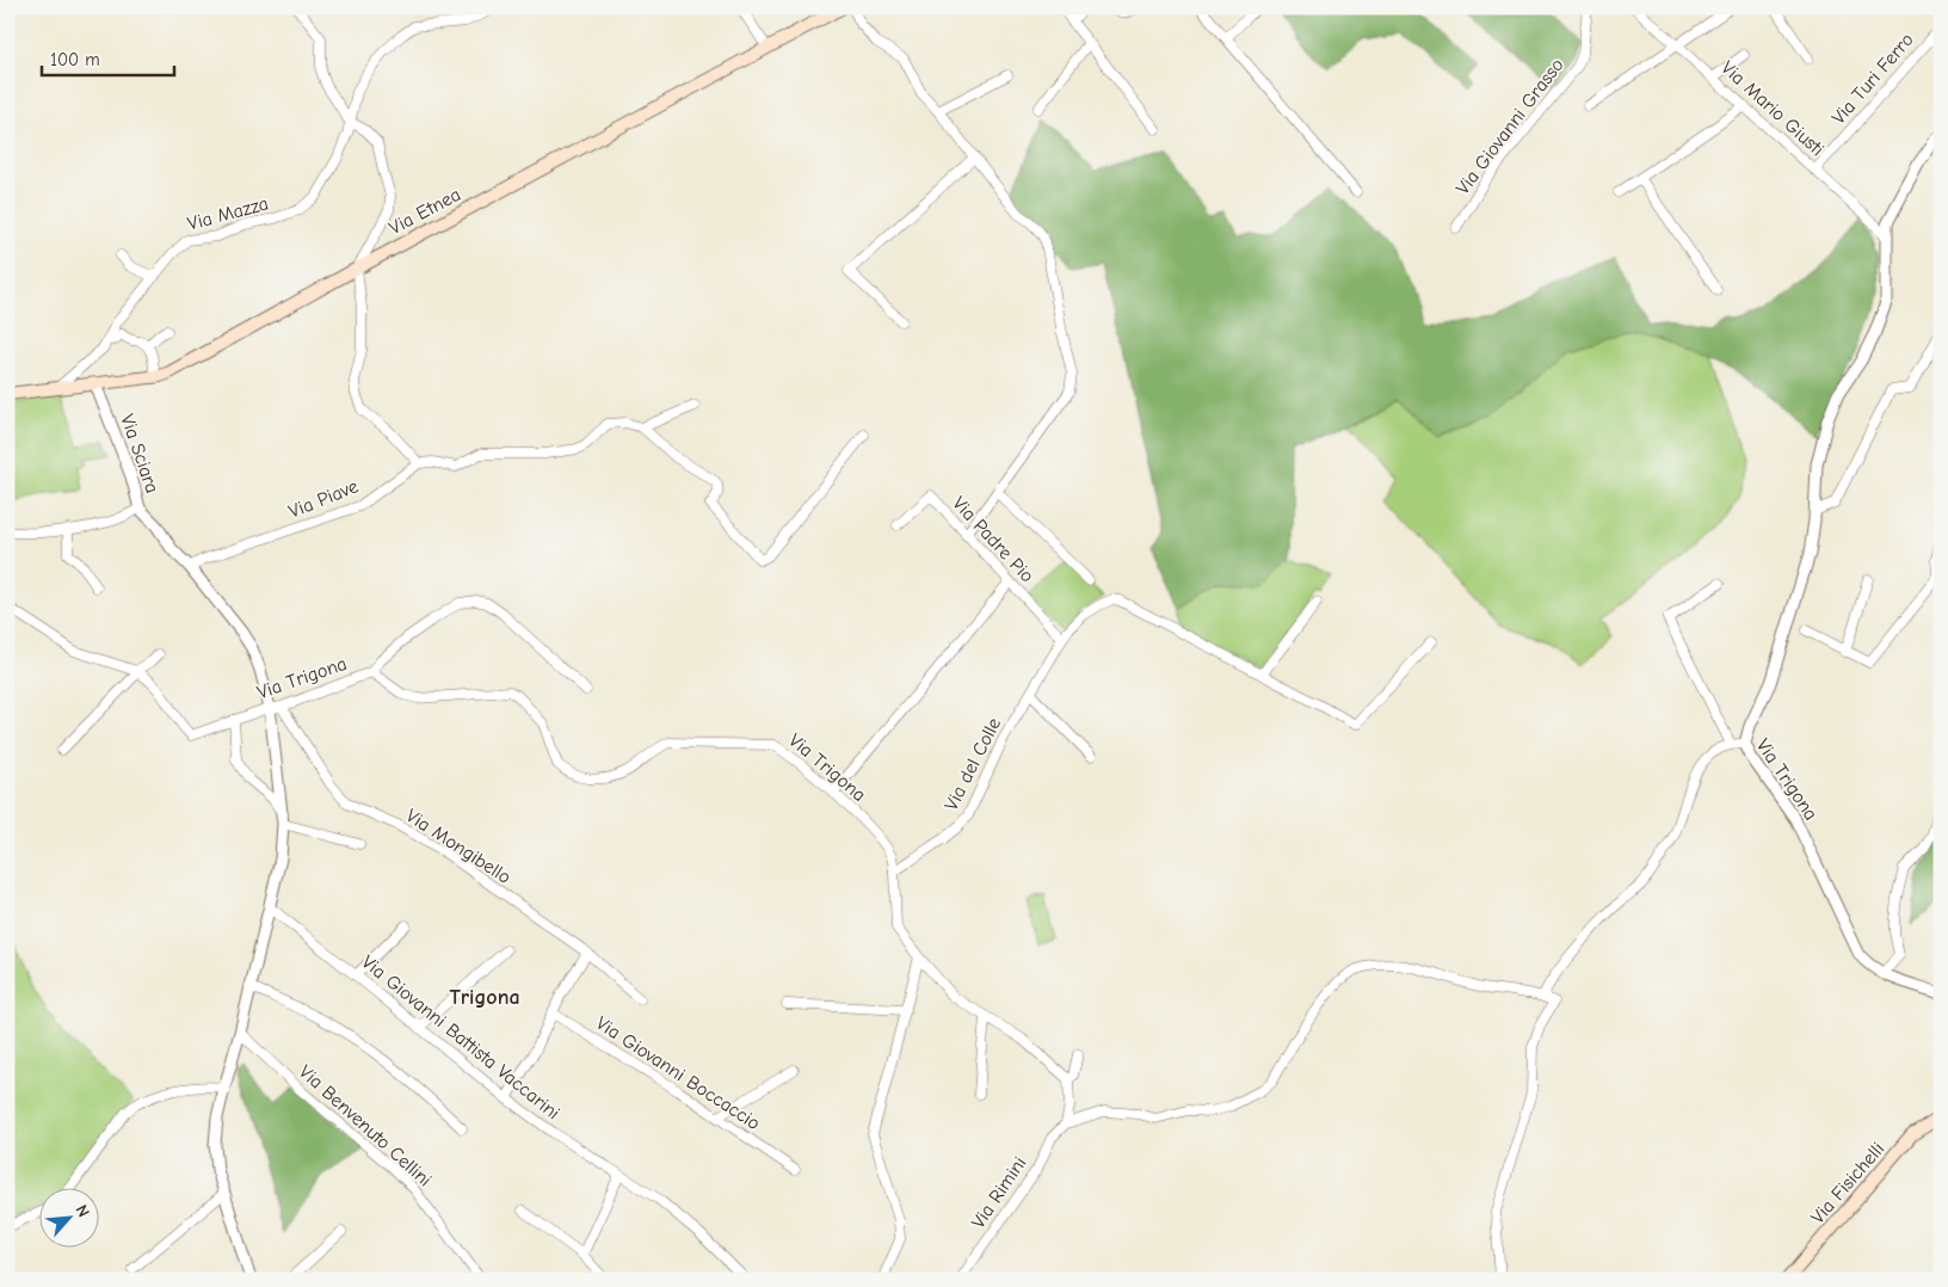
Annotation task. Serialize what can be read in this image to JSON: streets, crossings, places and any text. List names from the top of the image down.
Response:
{
  "streets": {
    "main road": ["Via Etnea", "Via Fisichelli"],
    "street": [
      "Via Turi Ferro",
      "Via Mario Giusti",
      "Via Giovanni Grasso",
      "Via Mazza",
      "Via Sciara",
      "Via Piave",
      "Via Padre Pio",
      "Via Trigona",
      "Via del Colle",
      "Via Mongibello",
      "Via Giovanni Battista Vaccarini",
      "Via Giovanni Boccaccio",
      "Via Benvenuto Cellini",
      "Via Rimini"
    ]
  },
  "crossings": [
    ["Via Turi Ferro", "Via Mario Giusti"],
    ["Via Etnea", "Via Mazza"],
    ["Via Etnea", "Via Sciara"],
    ["Via Padre Pio", "Via del Colle"],
    ["Via Trigona", "Via del Colle"],
    ["Via Trigona", "Via Mongibello"]
  ],
  "districts": ["Trigona"],
  "scale_bar": "100 m",
  "north": "top right"
}
